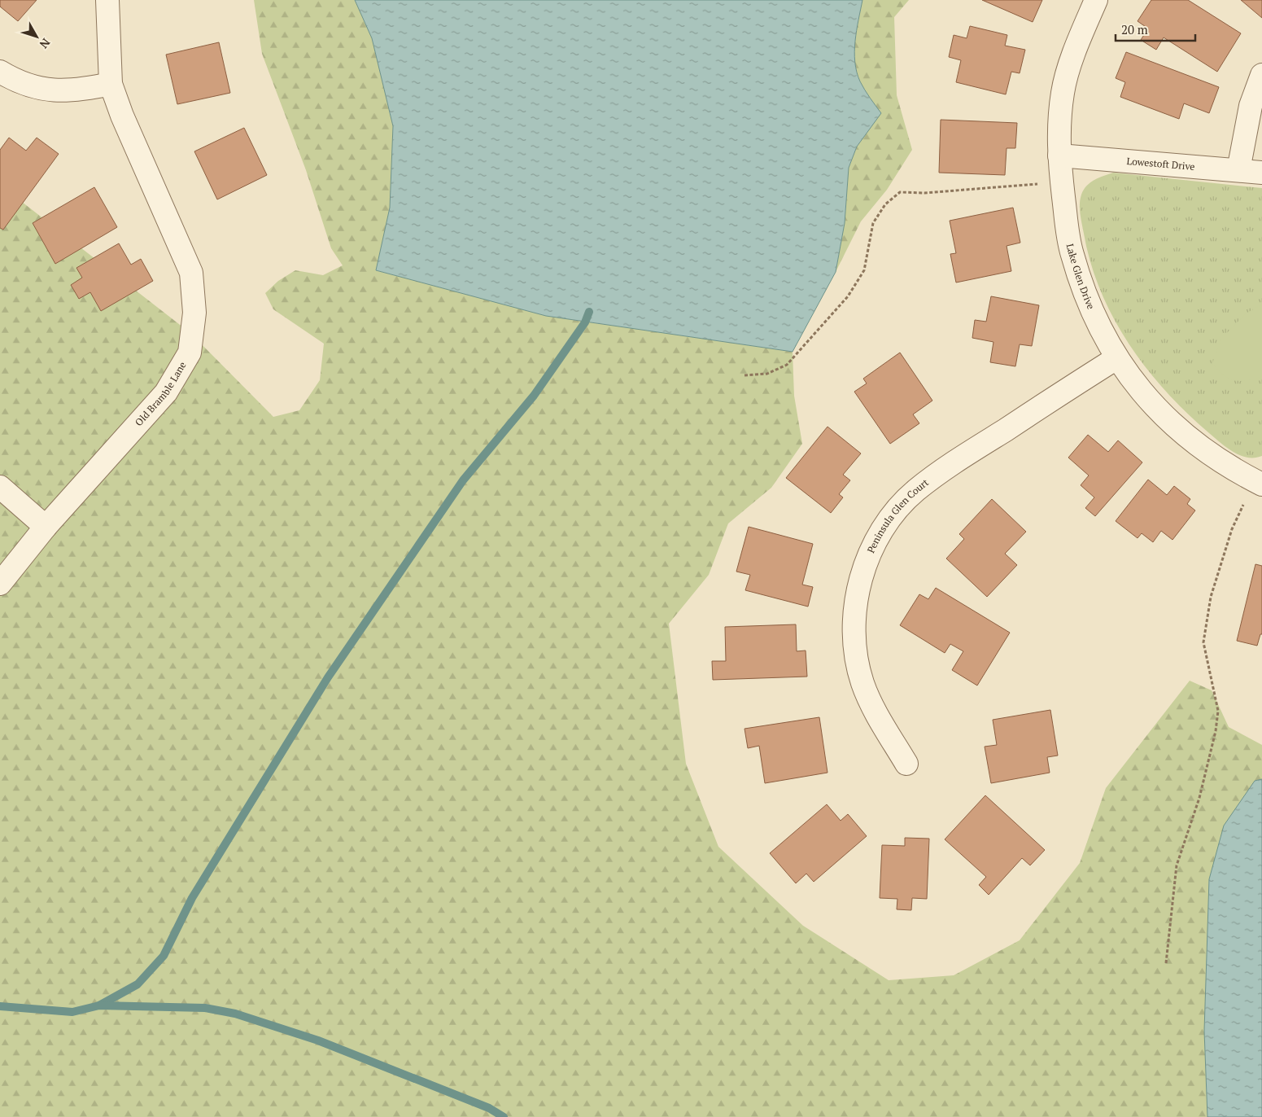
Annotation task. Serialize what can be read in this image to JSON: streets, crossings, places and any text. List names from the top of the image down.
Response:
{
  "streets": {
    "street": [
      "Lowestoft Drive",
      "Lake Glen Drive",
      "Old Bramble Lane",
      "Peninsula Glen Court"
    ]
  },
  "crossings": [
    ["Lowestoft Drive", "Lake Glen Drive"],
    ["Lake Glen Drive", "Peninsula Glen Court"]
  ],
  "scale_bar": "20 m",
  "north": "bottom right"
}
